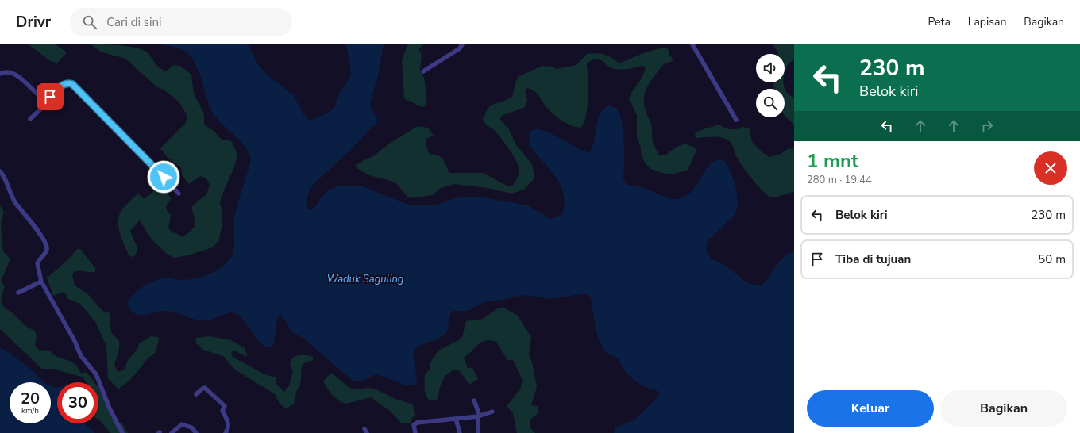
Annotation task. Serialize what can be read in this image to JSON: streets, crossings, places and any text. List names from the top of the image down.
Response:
{
  "water": ["Waduk Saguling"],
  "page": {
    "header": "Drivr",
    "search": "Cari di sini",
    "nav": ["Peta", "Lapisan", "Bagikan"],
    "turn": ["230 m", "Belok kiri"],
    "heading": ["1 mnt", "280 m · 19:44"],
    "list": [
      {
        "name": "Belok kiri",
        "value": "230 m"
      },
      {
        "name": "Tiba di tujuan",
        "value": "50 m"
      }
    ],
    "speed": "20 km/h",
    "limit": "30",
    "buttons": ["Keluar", "Bagikan"]
  }
}
